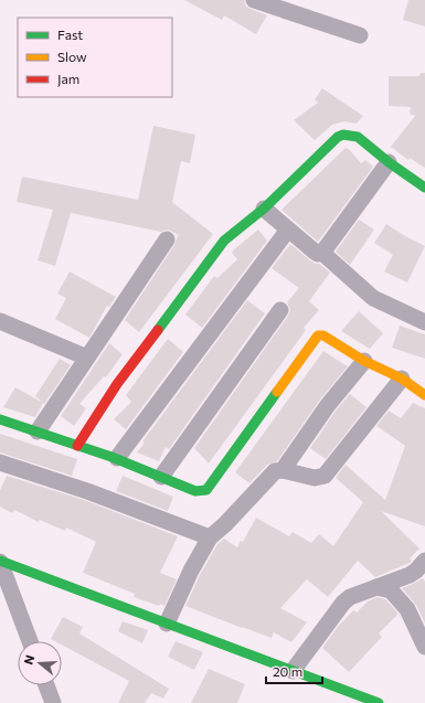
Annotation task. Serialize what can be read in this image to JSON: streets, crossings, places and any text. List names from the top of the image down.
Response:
{
  "legend": ["Fast", "Slow", "Jam"],
  "scale_bar": "20 m",
  "north": "left"
}
